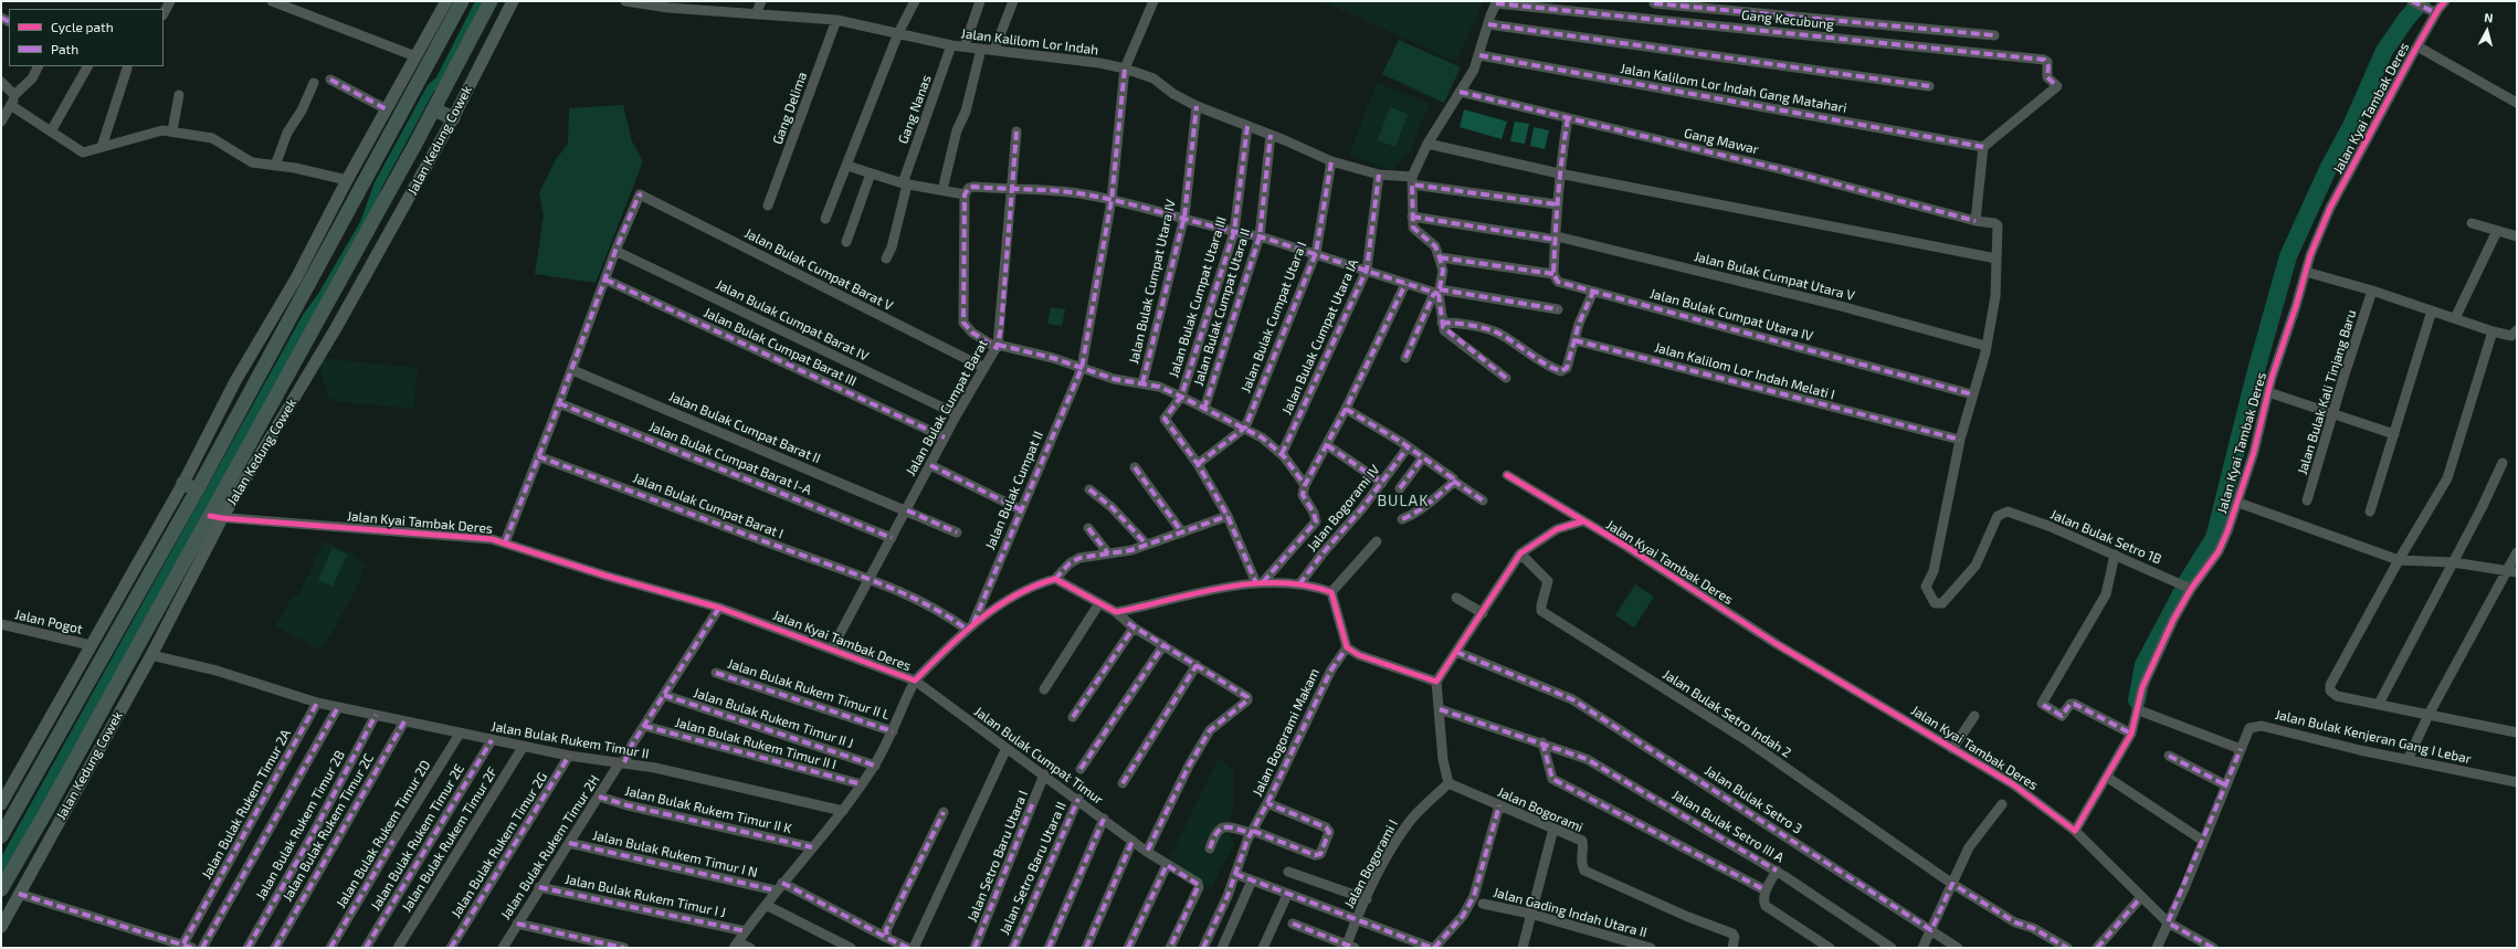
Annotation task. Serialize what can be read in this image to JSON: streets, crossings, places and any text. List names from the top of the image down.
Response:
{
  "streets": {
    "highway": ["Jalan Kedung Cowek"],
    "street": [
      "Gang Kecubung",
      "Jalan Kalilom Lor Indah",
      "Jalan Kalilom Lor Indah Gang Matahari",
      "Gang Delima",
      "Jalan Kyai Tambak Deres",
      "Gang Nanas",
      "Gang Mawar",
      "Jalan Bulak Cumpat Barat V",
      "Jalan Bulak Cumpat Utara V",
      "Jalan Bulak Cumpat Utara IV",
      "Jalan Bulak Cumpat Utara III",
      "Jalan Bulak Cumpat Utara II",
      "Jalan Bulak Cumpat Utara I",
      "Jalan Bulak Cumpat Barat IV",
      "Jalan Bulak Cumpat Utara IA",
      "Jalan Bulak Cumpat Barat III",
      "Jalan Kalilom Lor Indah Melati I",
      "Jalan Bulak Kali Tinjang Baru",
      "Jalan Bulak Cumpat Barat",
      "Jalan Bulak Cumpat Barat II",
      "Jalan Bulak Cumpat Barat I-A",
      "Jalan Bulak Cumpat II",
      "Jalan Bulak Cumpat Barat I",
      "Jalan Bogorami IV",
      "Jalan Bulak Setro 1B",
      "Jalan Pogot",
      "Jalan Bulak Rukem Timur II L",
      "Jalan Bulak Setro Indah 2",
      "Jalan Bulak Rukem Timur II J",
      "Jalan Bogorami Makam",
      "Jalan Bulak Kenjeran Gang I Lebar",
      "Jalan Bulak Rukem Timur II",
      "Jalan Bulak Rukem Timur II I",
      "Jalan Bulak Cumpat Timur",
      "Jalan Bulak Setro 3",
      "Jalan Bulak Rukem Timur 2A",
      "Jalan Bulak Rukem Timur II K",
      "Jalan Bogorami",
      "Jalan Bulak Rukem Timur 2B",
      "Jalan Bulak Setro III A",
      "Jalan Bulak Rukem Timur 2C",
      "Jalan Bulak Rukem Timur 2D",
      "Jalan Bulak Rukem Timur 2E",
      "Jalan Bulak Rukem Timur 2F",
      "Jalan Bulak Rukem Timur 2G",
      "Jalan Bulak Rukem Timur 2H",
      "Jalan Bulak Rukem Timur I N",
      "Jalan Setro Baru Utara I",
      "Jalan Bogorami I",
      "Jalan Setro Baru Utara II",
      "Jalan Bulak Rukem Timur I J",
      "Jalan Gading Indah Utara II"
    ]
  },
  "crossings": [
    ["Gang Kecubung", "Jalan Kalilom Lor Indah Gang Matahari"],
    ["Jalan Kalilom Lor Indah", "Gang Delima"],
    ["Jalan Kalilom Lor Indah", "Gang Nanas"],
    ["Jalan Kalilom Lor Indah", "Jalan Bulak Cumpat Utara IV"],
    ["Jalan Kalilom Lor Indah", "Jalan Bulak Cumpat Utara III"],
    ["Jalan Kalilom Lor Indah", "Jalan Bulak Cumpat Utara II"],
    ["Jalan Kalilom Lor Indah", "Jalan Bulak Cumpat Utara I"],
    ["Jalan Kalilom Lor Indah", "Jalan Bulak Cumpat Utara IA"],
    ["Jalan Kalilom Lor Indah", "Jalan Bulak Cumpat II"],
    ["Jalan Kyai Tambak Deres", "Jalan Kedung Cowek"],
    ["Jalan Kyai Tambak Deres", "Jalan Bulak Cumpat Barat"],
    ["Jalan Kyai Tambak Deres", "Jalan Bulak Cumpat II"],
    ["Jalan Kyai Tambak Deres", "Jalan Bulak Cumpat Barat I"],
    ["Jalan Kyai Tambak Deres", "Jalan Bulak Setro 1B"],
    ["Jalan Kyai Tambak Deres", "Jalan Bulak Cumpat Timur"],
    ["Jalan Kyai Tambak Deres", "Jalan Bulak Rukem Timur 2H"],
    ["Jalan Kedung Cowek", "Jalan Bulak Rukem Timur II"],
    ["Jalan Bulak Cumpat Barat V", "Jalan Bulak Cumpat Barat IV"],
    ["Jalan Bulak Cumpat Barat V", "Jalan Bulak Cumpat Barat"],
    ["Jalan Bulak Cumpat Barat IV", "Jalan Bulak Cumpat Barat"],
    ["Jalan Bulak Cumpat Barat III", "Jalan Bulak Cumpat Barat"],
    ["Jalan Kalilom Lor Indah Melati I", "Jalan Bulak Setro 1B"],
    ["Jalan Bulak Cumpat Barat", "Jalan Bulak Cumpat Barat II"],
    ["Jalan Bulak Cumpat Barat", "Jalan Bulak Cumpat Barat I-A"],
    ["Jalan Bulak Cumpat Barat", "Jalan Bulak Cumpat Barat I"],
    ["Jalan Bulak Cumpat II", "Jalan Bulak Cumpat Barat I"],
    ["Jalan Bulak Rukem Timur II J", "Jalan Bulak Rukem Timur 2H"],
    ["Jalan Bulak Rukem Timur II", "Jalan Bulak Rukem Timur 2A"],
    ["Jalan Bulak Rukem Timur II", "Jalan Bulak Rukem Timur 2B"],
    ["Jalan Bulak Rukem Timur II", "Jalan Bulak Rukem Timur 2C"],
    ["Jalan Bulak Rukem Timur II", "Jalan Bulak Rukem Timur 2D"],
    ["Jalan Bulak Rukem Timur II", "Jalan Bulak Rukem Timur 2E"],
    ["Jalan Bulak Rukem Timur II", "Jalan Bulak Rukem Timur 2F"],
    ["Jalan Bulak Rukem Timur II", "Jalan Bulak Rukem Timur 2G"],
    ["Jalan Bulak Rukem Timur II", "Jalan Bulak Rukem Timur 2H"],
    ["Jalan Bulak Rukem Timur II I", "Jalan Bulak Rukem Timur 2H"],
    ["Jalan Bulak Cumpat Timur", "Jalan Setro Baru Utara I"],
    ["Jalan Bulak Cumpat Timur", "Jalan Setro Baru Utara II"],
    ["Jalan Bulak Rukem Timur II K", "Jalan Bulak Rukem Timur 2H"],
    ["Jalan Bogorami", "Jalan Bogorami I"],
    ["Jalan Bulak Rukem Timur 2H", "Jalan Bulak Rukem Timur I N"],
    ["Jalan Bulak Rukem Timur 2H", "Jalan Bulak Rukem Timur I J"]
  ],
  "districts": ["BULAK"],
  "legend": ["Cycle path", "Path"],
  "north": "top"
}
